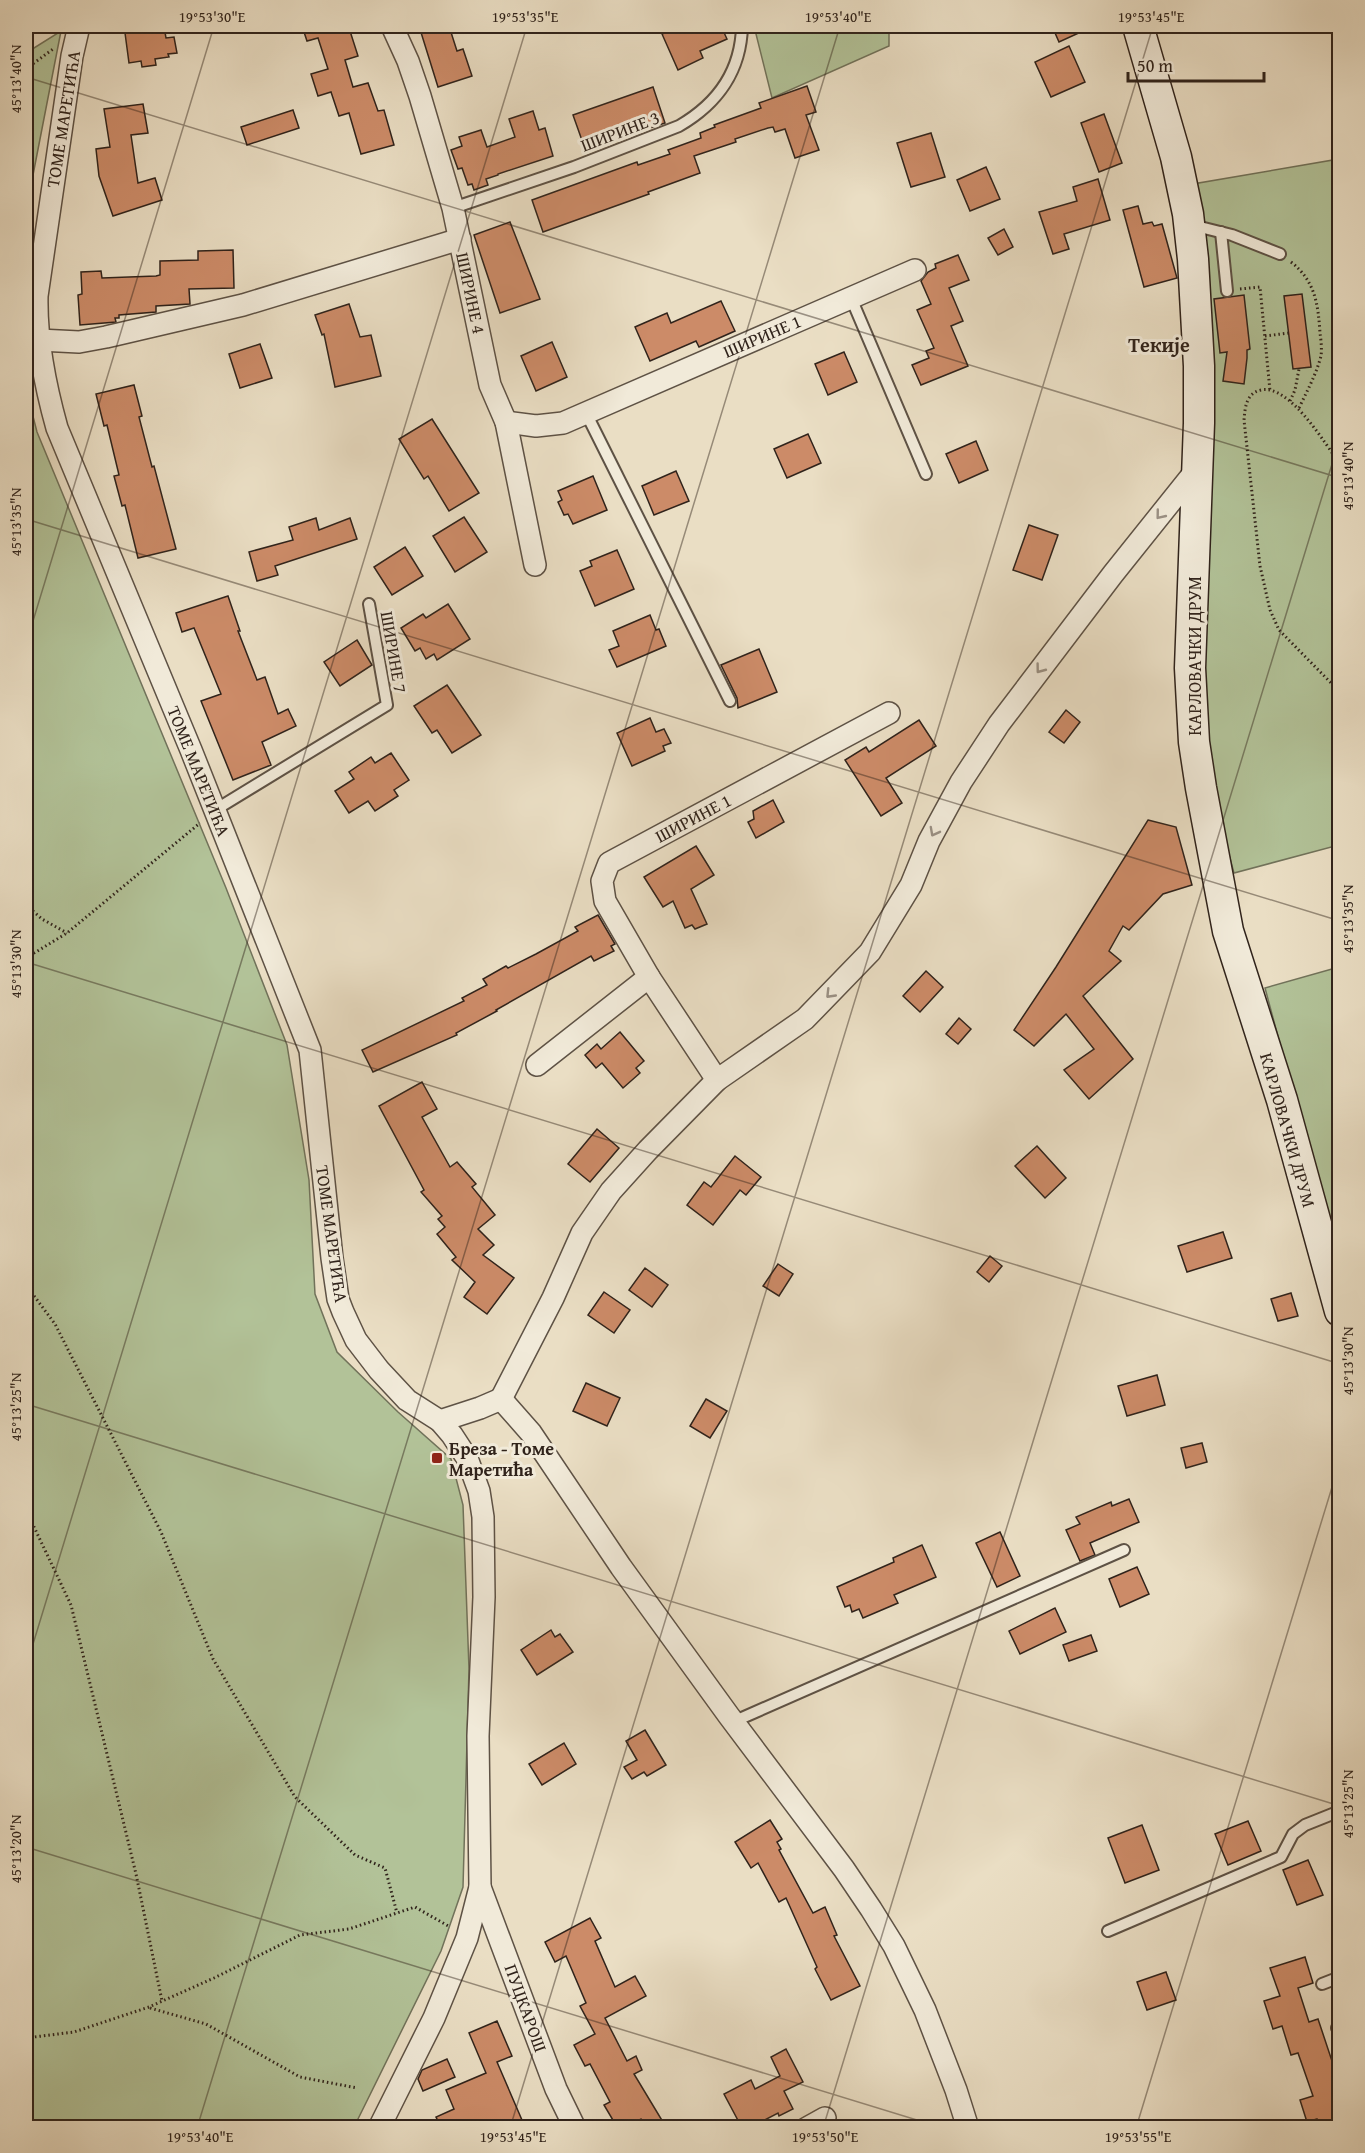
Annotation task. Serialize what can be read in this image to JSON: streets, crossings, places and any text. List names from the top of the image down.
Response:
{
  "streets": {
    "main road": ["КАРЛОВАЧКИ ДРУМ"],
    "street": [
      "ТОМЕ МАРЕТИЋА",
      "ШИРИНЕ 4",
      "ШИРИНЕ 1",
      "ПУЦКАРОШ"
    ],
    "lane": ["ШИРИНЕ 3", "ШИРИНЕ 7"]
  },
  "crossings": [
    ["ТОМЕ МАРЕТИЋА", "ШИРИНЕ 7"],
    ["ШИРИНЕ 3", "ШИРИНЕ 4"],
    ["ШИРИНЕ 4", "ШИРИНЕ 1"]
  ],
  "districts": ["Текије"],
  "places": {
    "transit": ["Бреза - Томе Маретића"]
  },
  "scale_bar": "50 m",
  "coordinates": [
    "19°53'30\"E",
    "19°53'35\"E",
    "19°53'40\"E",
    "19°53'45\"E",
    "45°13'40\"N",
    "45°13'35\"N",
    "45°13'30\"N",
    "45°13'25\"N",
    "45°13'20\"N",
    "19°53'50\"E",
    "19°53'55\"E"
  ]
}
